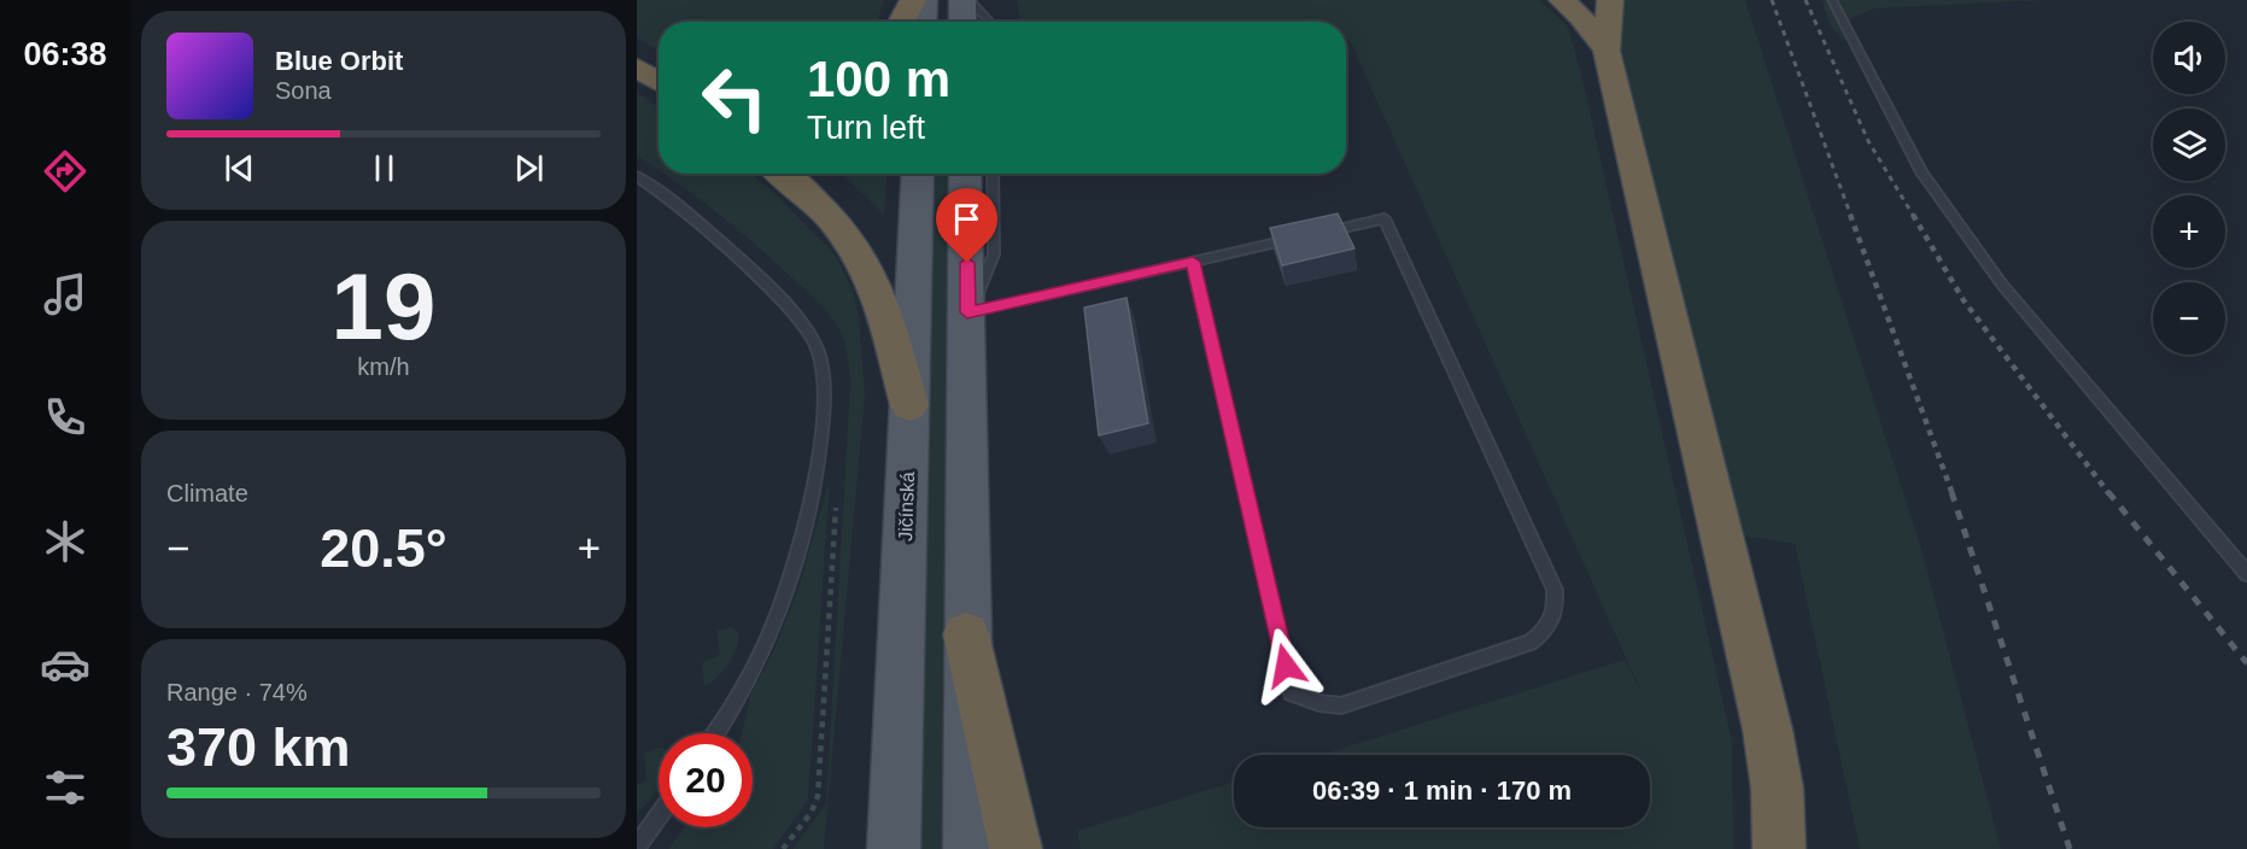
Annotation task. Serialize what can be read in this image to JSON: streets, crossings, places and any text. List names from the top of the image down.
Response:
{
  "streets": {
    "main road": ["Jičínská"]
  },
  "page": {
    "tabs": "06:38",
    "map_buttons": ["+", "−"],
    "turn": ["100 m", "Turn left"],
    "song": ["Blue Orbit", "Sona"],
    "tile": [
      ["19", "km/h"],
      "Climate",
      ["Range · 74%", "370 km"]
    ],
    "heat": ["−", "20.5°", "+"],
    "limit": "20",
    "trip": "06:39 · 1 min · 170 m"
  }
}
